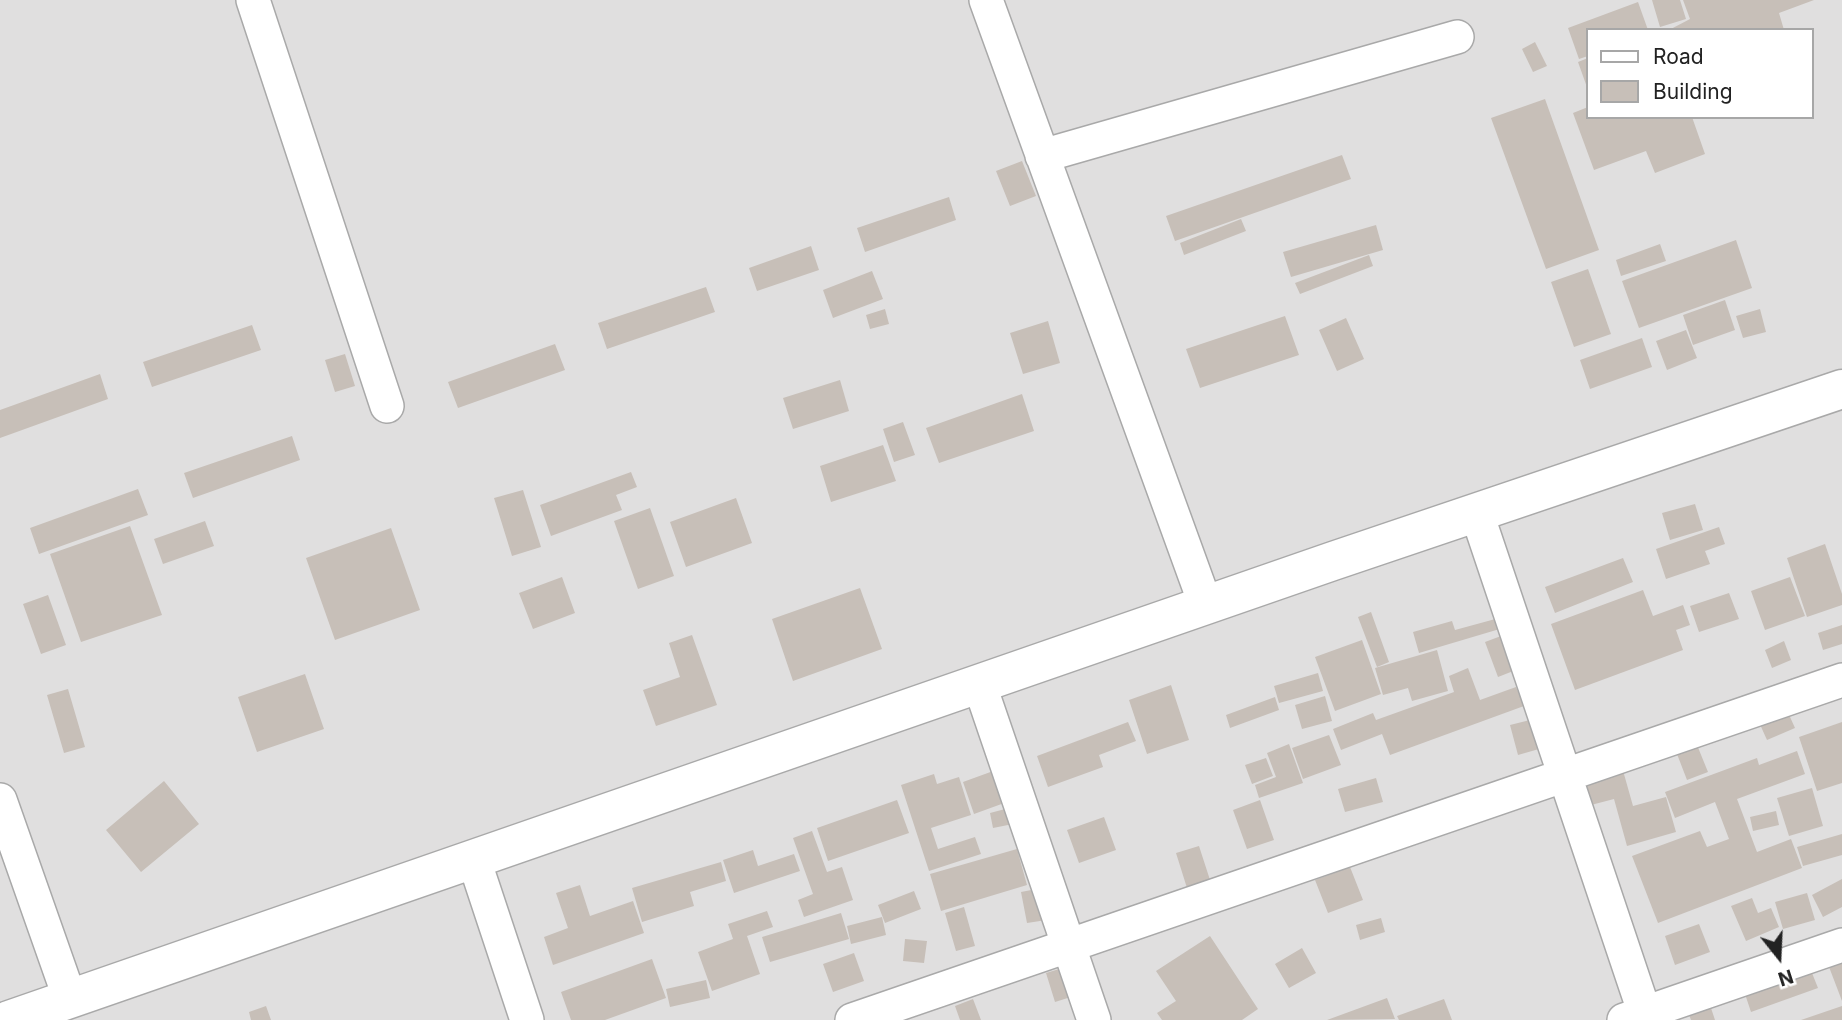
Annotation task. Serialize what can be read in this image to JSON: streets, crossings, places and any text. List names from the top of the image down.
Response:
{
  "legend": ["Road", "Building"],
  "north": "bottom"
}
